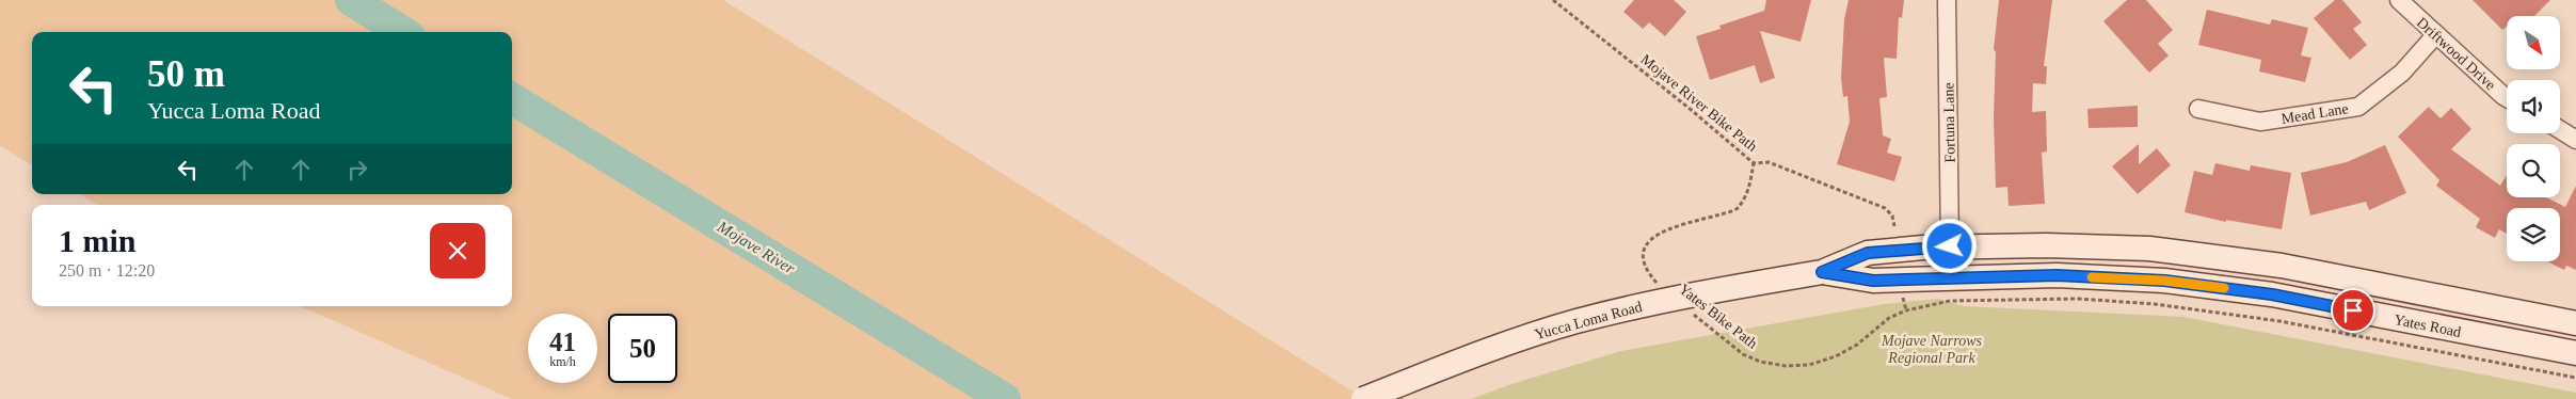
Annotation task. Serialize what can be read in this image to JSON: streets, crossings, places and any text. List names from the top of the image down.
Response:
{
  "streets": {
    "main road": ["Yucca Loma Road", "Yates Road"],
    "street": ["Driftwood Drive", "Mead Lane", "Fortuna Lane"],
    "path": ["Mojave River Bike Path", "Yates Bike Path"]
  },
  "crossings": [
    ["Driftwood Drive", "Mead Lane"],
    ["Mojave River Bike Path", "Yates Bike Path"],
    ["Fortuna Lane", "Yates Road"],
    ["Yucca Loma Road", "Yates Road"]
  ],
  "water": ["Mojave River"],
  "parks": ["Mojave Narrows Regional Park"],
  "north": "bottom right",
  "page": {
    "turn": ["50 m", "Yucca Loma Road"],
    "heading": ["1 min", "250 m · 12:20"],
    "speed": "41 km/h",
    "limit": "50"
  }
}
